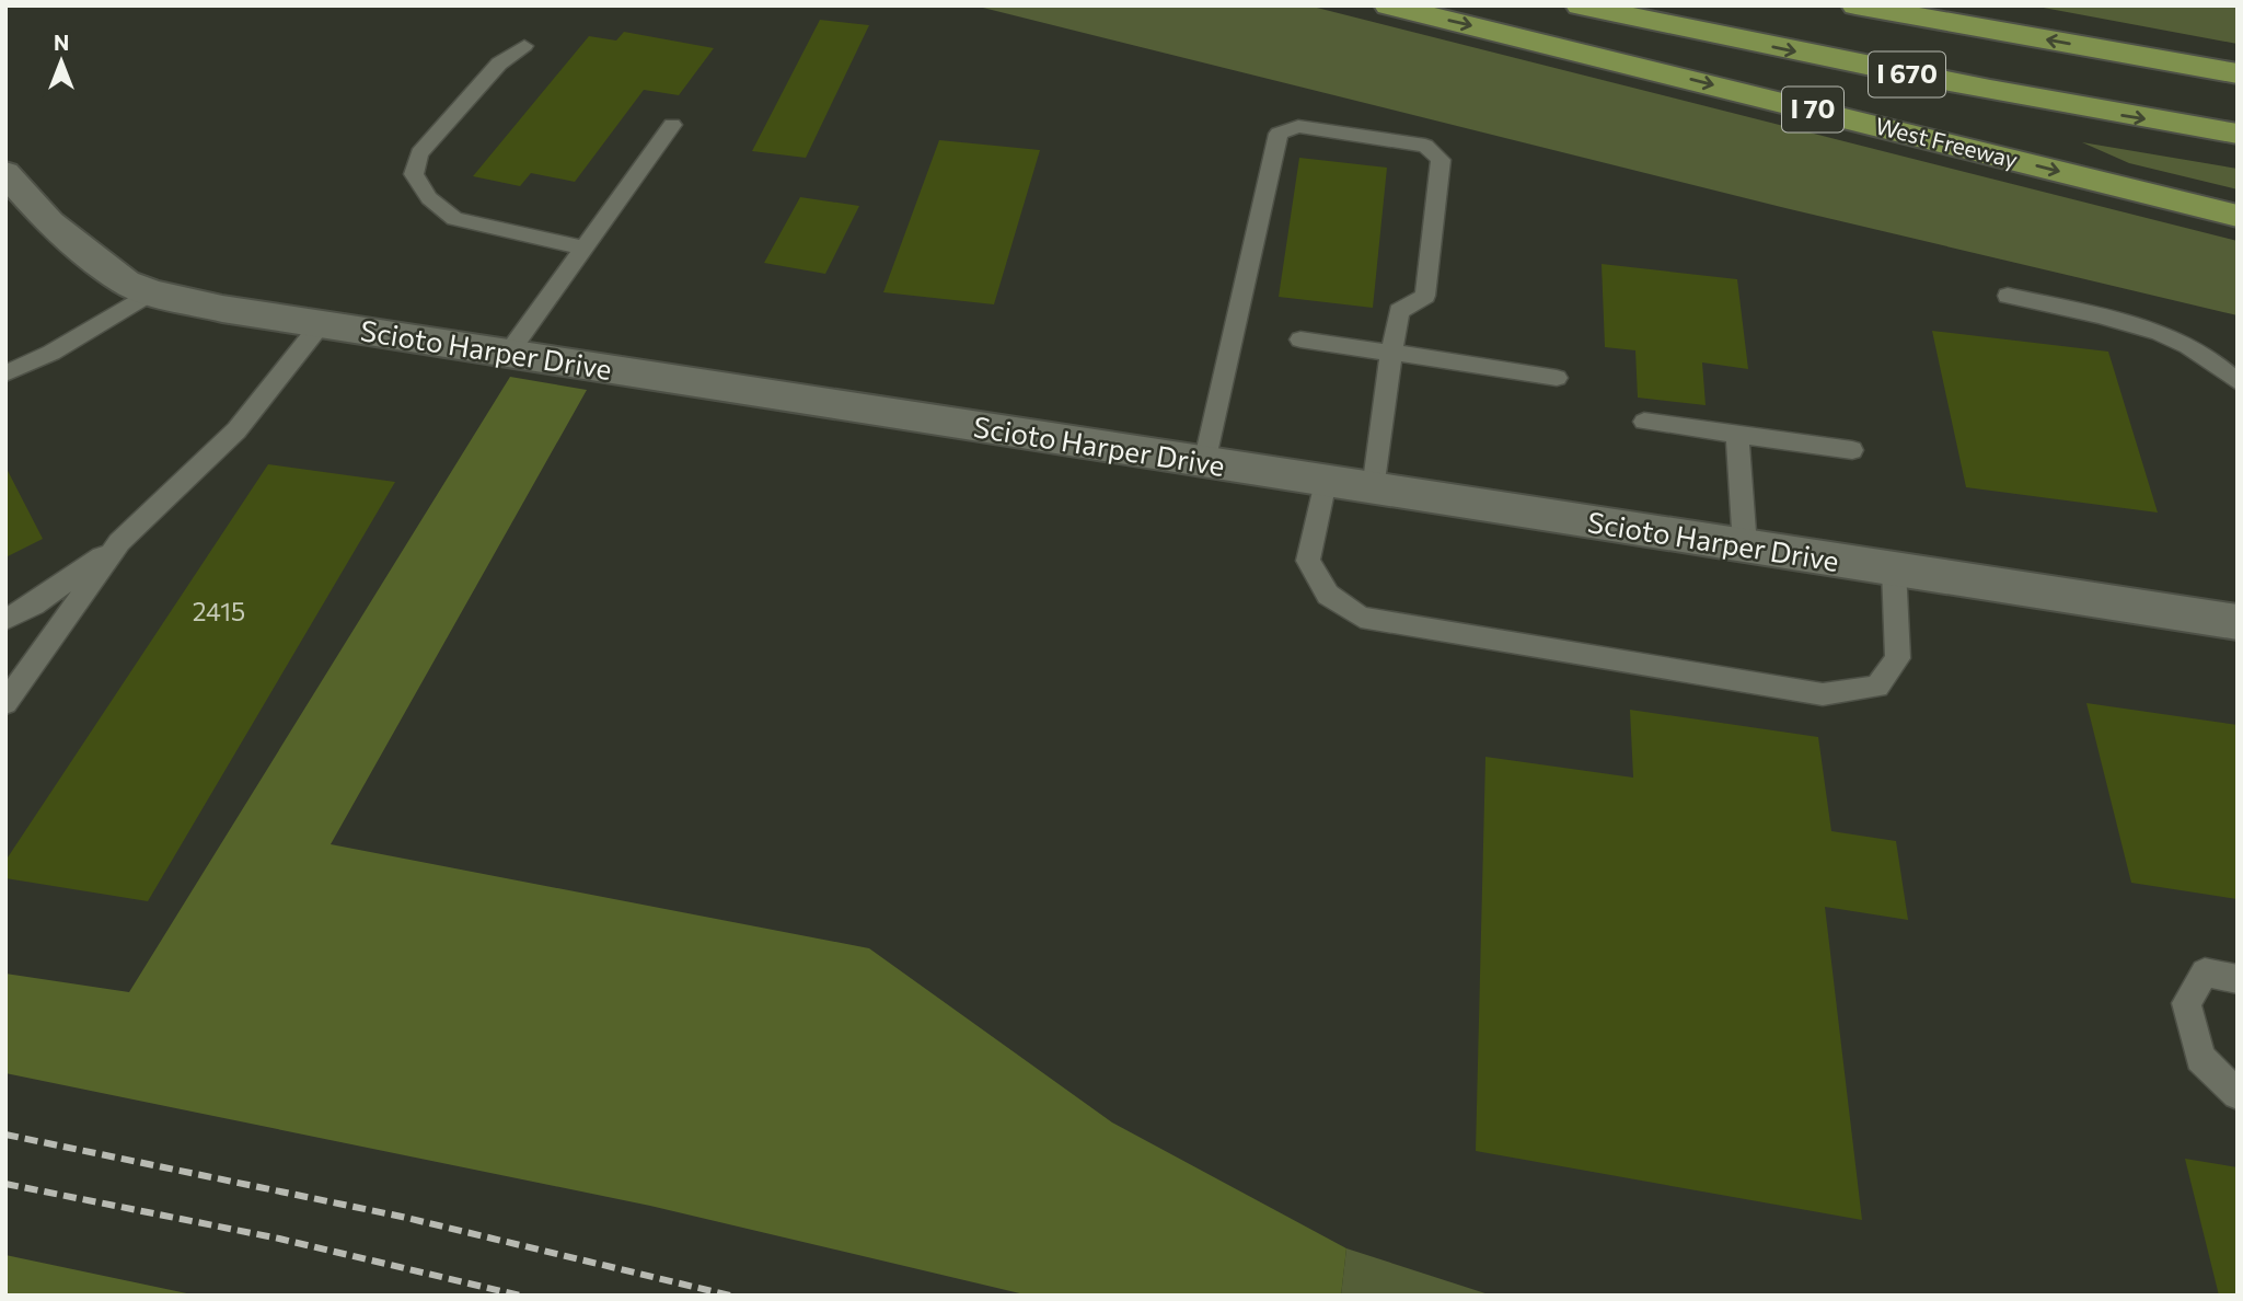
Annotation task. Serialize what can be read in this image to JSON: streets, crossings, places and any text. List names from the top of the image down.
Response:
{
  "streets": {
    "highway": ["I 670", "I 70", "West Freeway"],
    "street": ["Scioto Harper Drive"]
  },
  "house_numbers": ["2415"],
  "north": "top"
}
